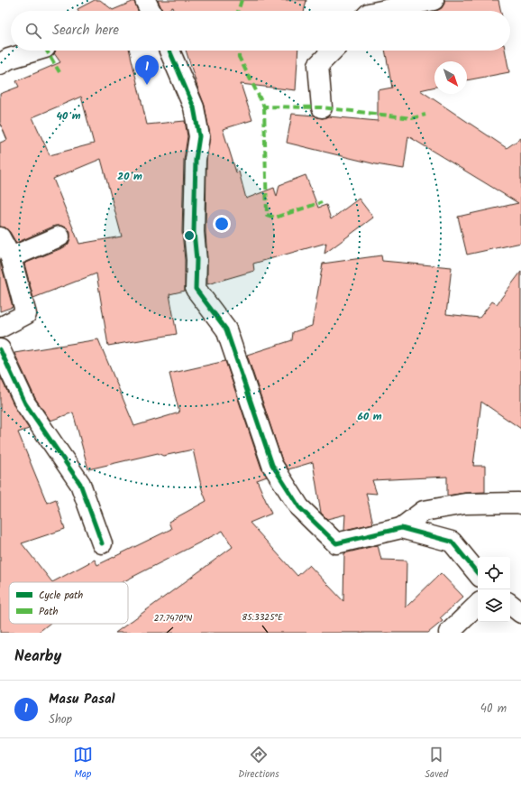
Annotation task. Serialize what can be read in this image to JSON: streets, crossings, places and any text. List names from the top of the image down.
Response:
{
  "legend": ["Cycle path", "Path"],
  "north": "bottom right",
  "page": {
    "search": "Search here",
    "pins": "1",
    "heading": "Nearby",
    "list": [
      {
        "mark": "1",
        "name": "Masu Pasal",
        "note": "Shop",
        "value": "40 m"
      }
    ],
    "nav": ["Map", "Directions", "Saved"]
  },
  "coordinates": ["85.3325°E", "27.7470°N"],
  "rings": ["40 m", "20 m", "60 m"]
}
